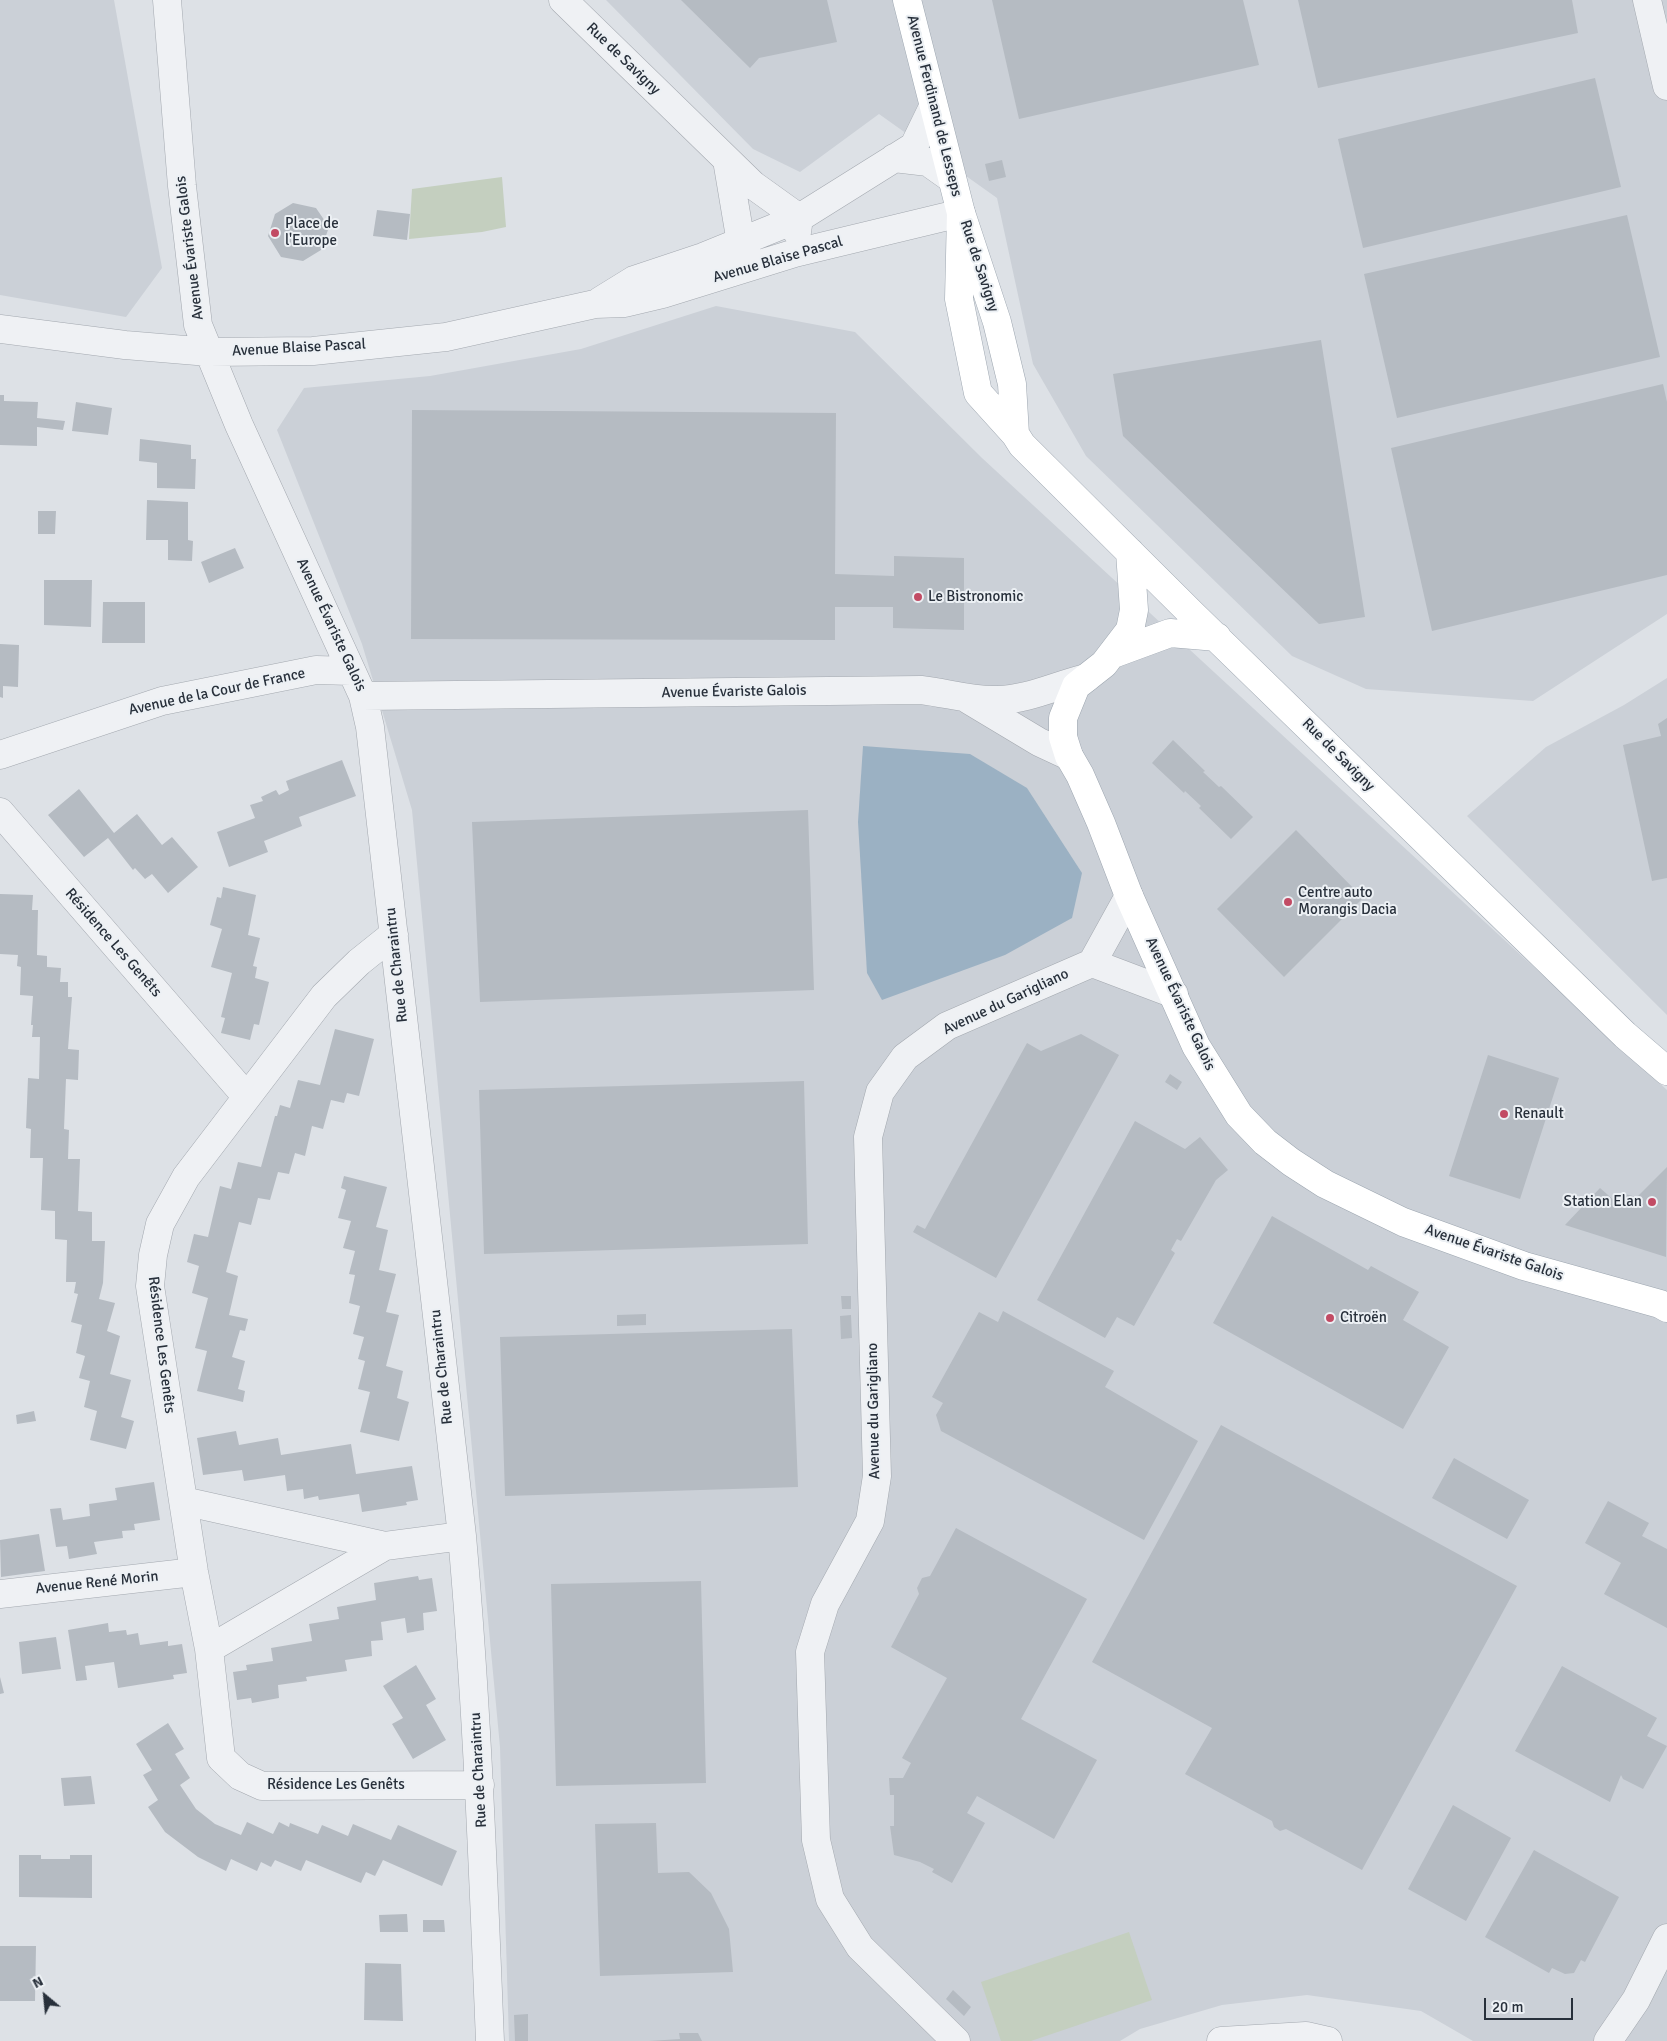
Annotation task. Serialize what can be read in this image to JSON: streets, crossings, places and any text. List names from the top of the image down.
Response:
{
  "streets": {
    "main road": ["Rue de Savigny", "Avenue Ferdinand de Lesseps", "Avenue Évariste Galois"],
    "street": [
      "Avenue Blaise Pascal",
      "Avenue de la Cour de France",
      "Résidence Les Genêts",
      "Rue de Charaintru",
      "Avenue du Garigliano",
      "Avenue René Morin"
    ]
  },
  "crossings": [
    ["Rue de Savigny", "Avenue Ferdinand de Lesseps"],
    ["Rue de Savigny", "Avenue Évariste Galois"],
    ["Rue de Savigny", "Avenue Blaise Pascal"],
    ["Avenue Ferdinand de Lesseps", "Avenue Blaise Pascal"],
    ["Avenue Évariste Galois", "Avenue Blaise Pascal"],
    ["Avenue Évariste Galois", "Avenue de la Cour de France"],
    ["Avenue Évariste Galois", "Rue de Charaintru"],
    ["Résidence Les Genêts", "Rue de Charaintru"],
    ["Résidence Les Genêts", "Avenue René Morin"]
  ],
  "places": [
    "Place de l'Europe",
    "Le Bistronomic",
    "Centre auto Morangis Dacia",
    "Renault",
    "Station Elan",
    "Citroën"
  ],
  "scale_bar": "20 m",
  "north": "top left"
}
